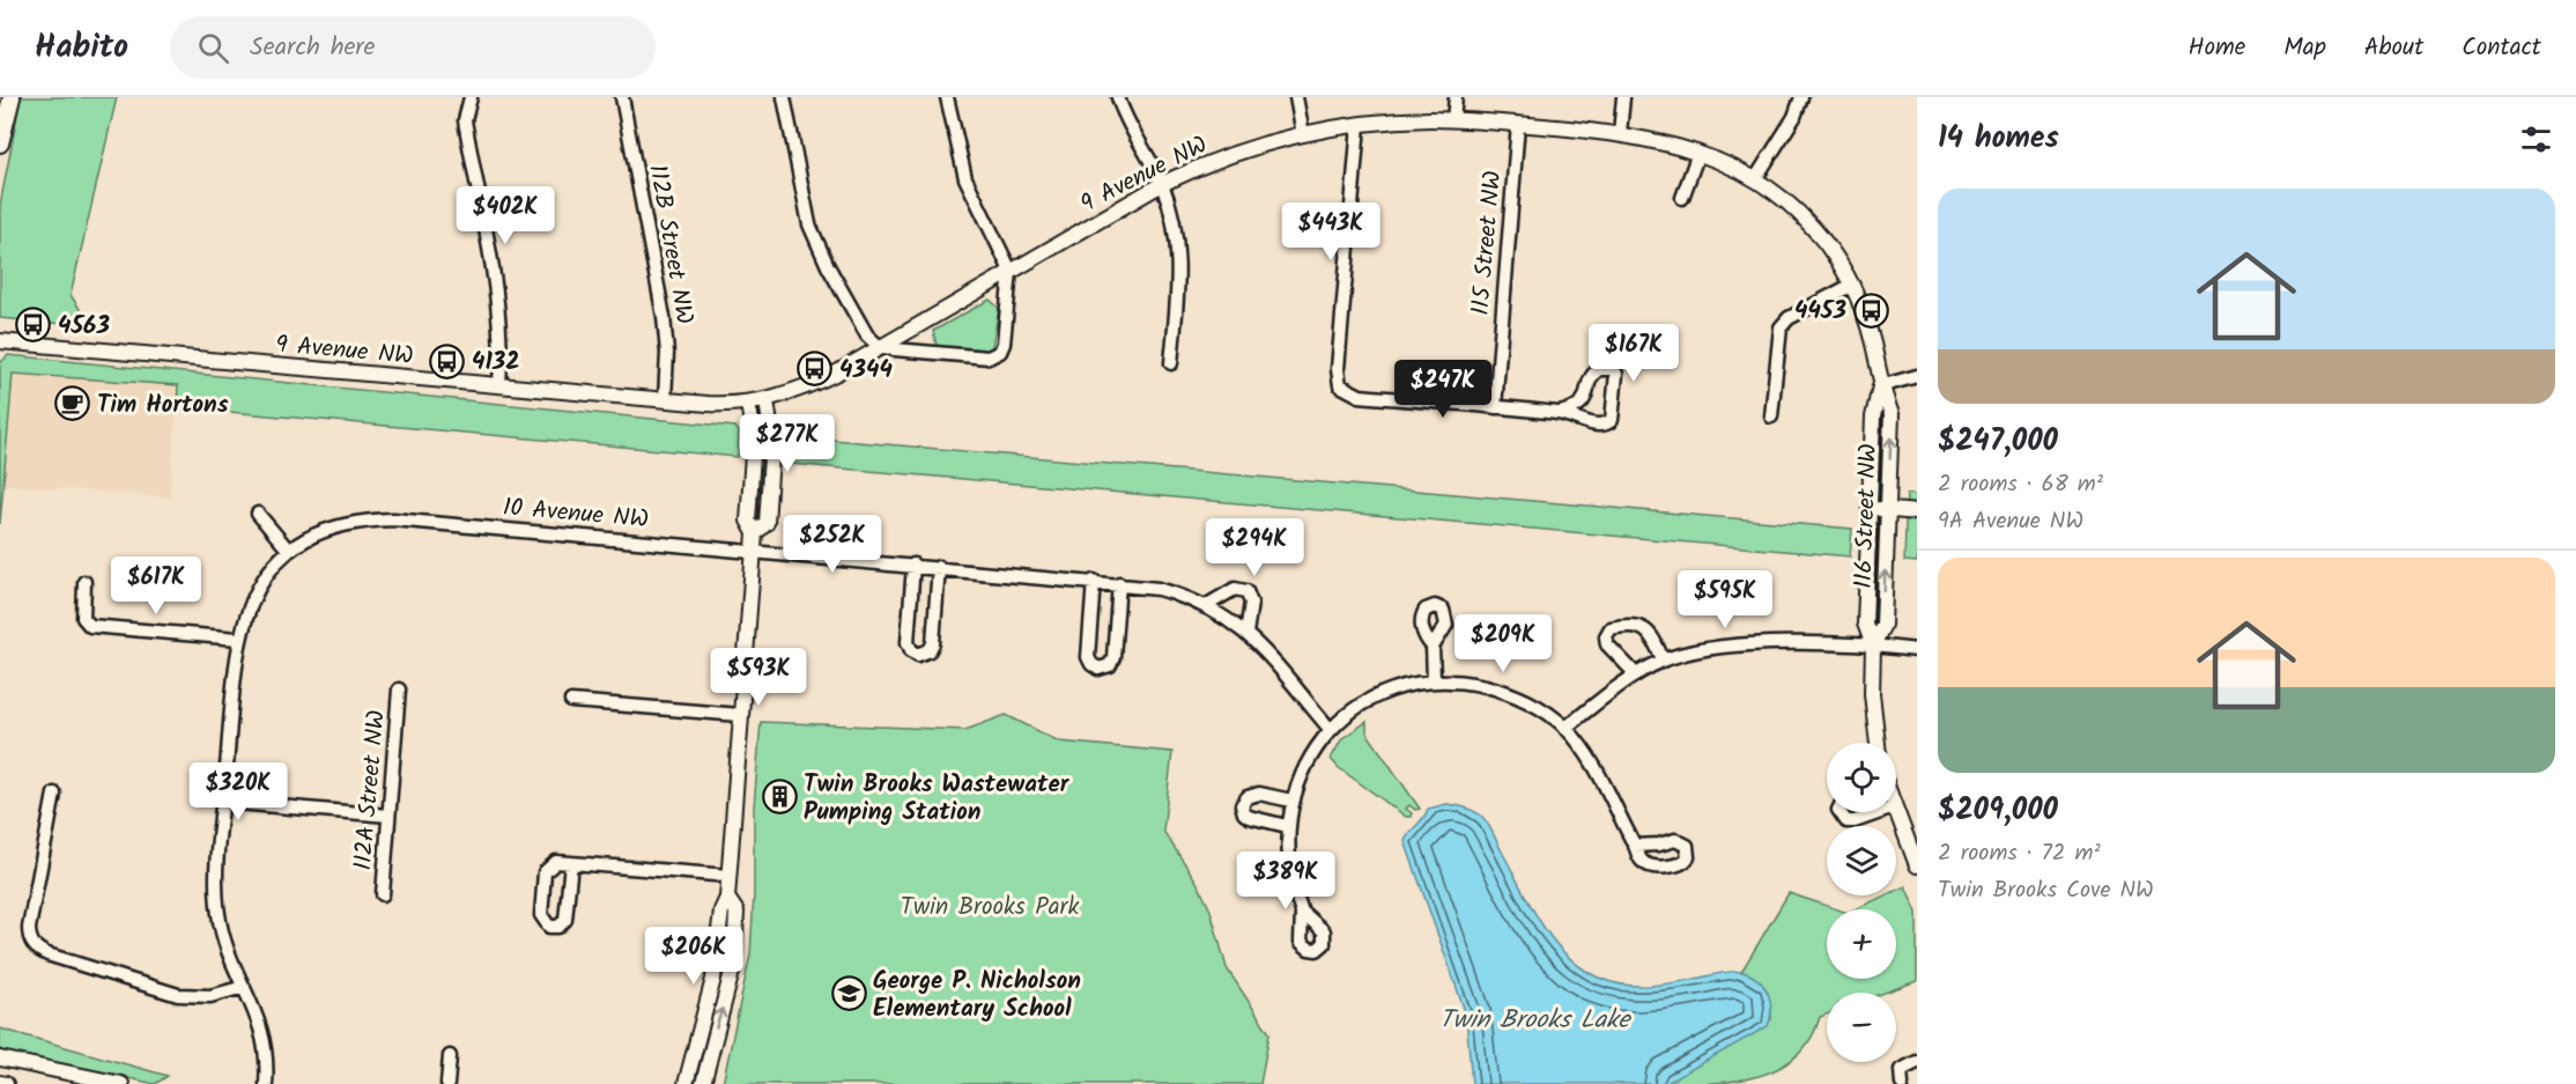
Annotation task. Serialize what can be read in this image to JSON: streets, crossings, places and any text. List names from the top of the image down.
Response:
{
  "streets": {
    "street": [
      "9 Avenue NW",
      "115 Street NW",
      "112B Street NW",
      "10 Avenue NW",
      "116 Street NW",
      "112A Street NW"
    ]
  },
  "crossings": [
    ["9 Avenue NW", "115 Street NW"],
    ["9 Avenue NW", "112B Street NW"],
    ["9 Avenue NW", "116 Street NW"]
  ],
  "water": ["Twin Brooks Lake"],
  "parks": ["Twin Brooks Park"],
  "places": {
    "bus stop": [
      "4453",
      "4563",
      "4132",
      "4344"
    ],
    "cafe": ["Tim Hortons"],
    "building": ["Twin Brooks Wastewater Pumping Station"],
    "school or university": ["George P. Nicholson Elementary School"]
  },
  "page": {
    "header": "Habito",
    "search": "Search here",
    "nav": [
      "Home",
      "Map",
      "About",
      "Contact"
    ],
    "heading": "14 homes",
    "list": [
      {
        "name": "$247,000",
        "note": "2 rooms · 68 m² · 9A Avenue NW"
      },
      {
        "name": "$209,000",
        "note": "2 rooms · 72 m² · Twin Brooks Cove NW"
      }
    ],
    "price": [
      "$402K",
      "$443K",
      "$167K",
      "$247K",
      "$277K",
      "$252K",
      "$294K",
      "$617K",
      "$595K",
      "$209K",
      "$593K",
      "$320K",
      "$389K",
      "$206K"
    ],
    "map_buttons": ["+", "−"]
  }
}
